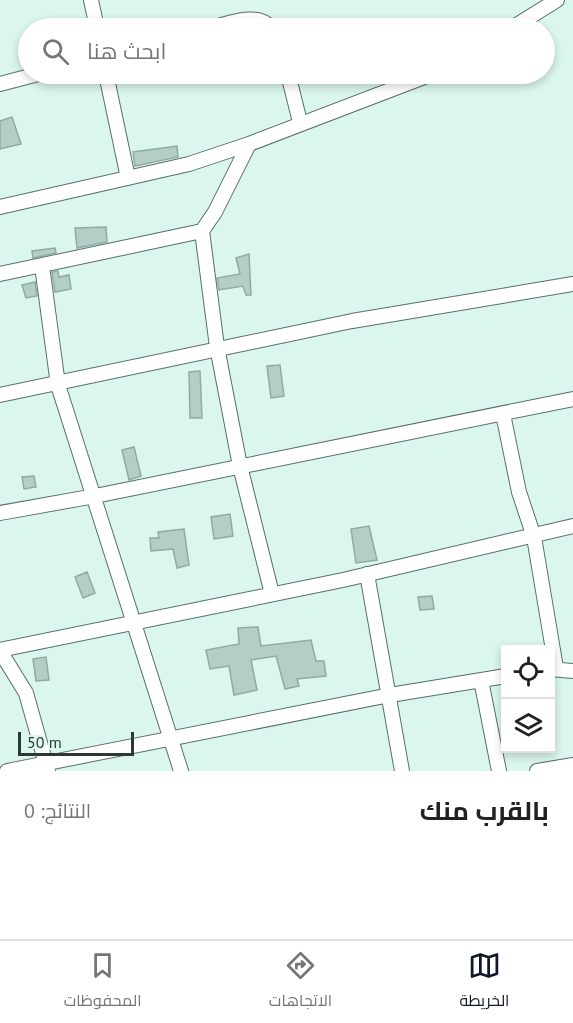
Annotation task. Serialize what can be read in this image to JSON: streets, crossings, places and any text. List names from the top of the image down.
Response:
{
  "scale_bar": "50 m",
  "page": {
    "search": "ابحث هنا",
    "scale": "50 m",
    "heading": ["بالقرب منك", "النتائج: 0"],
    "nav": ["الخريطة", "الاتجاهات", "المحفوظات"]
  }
}
